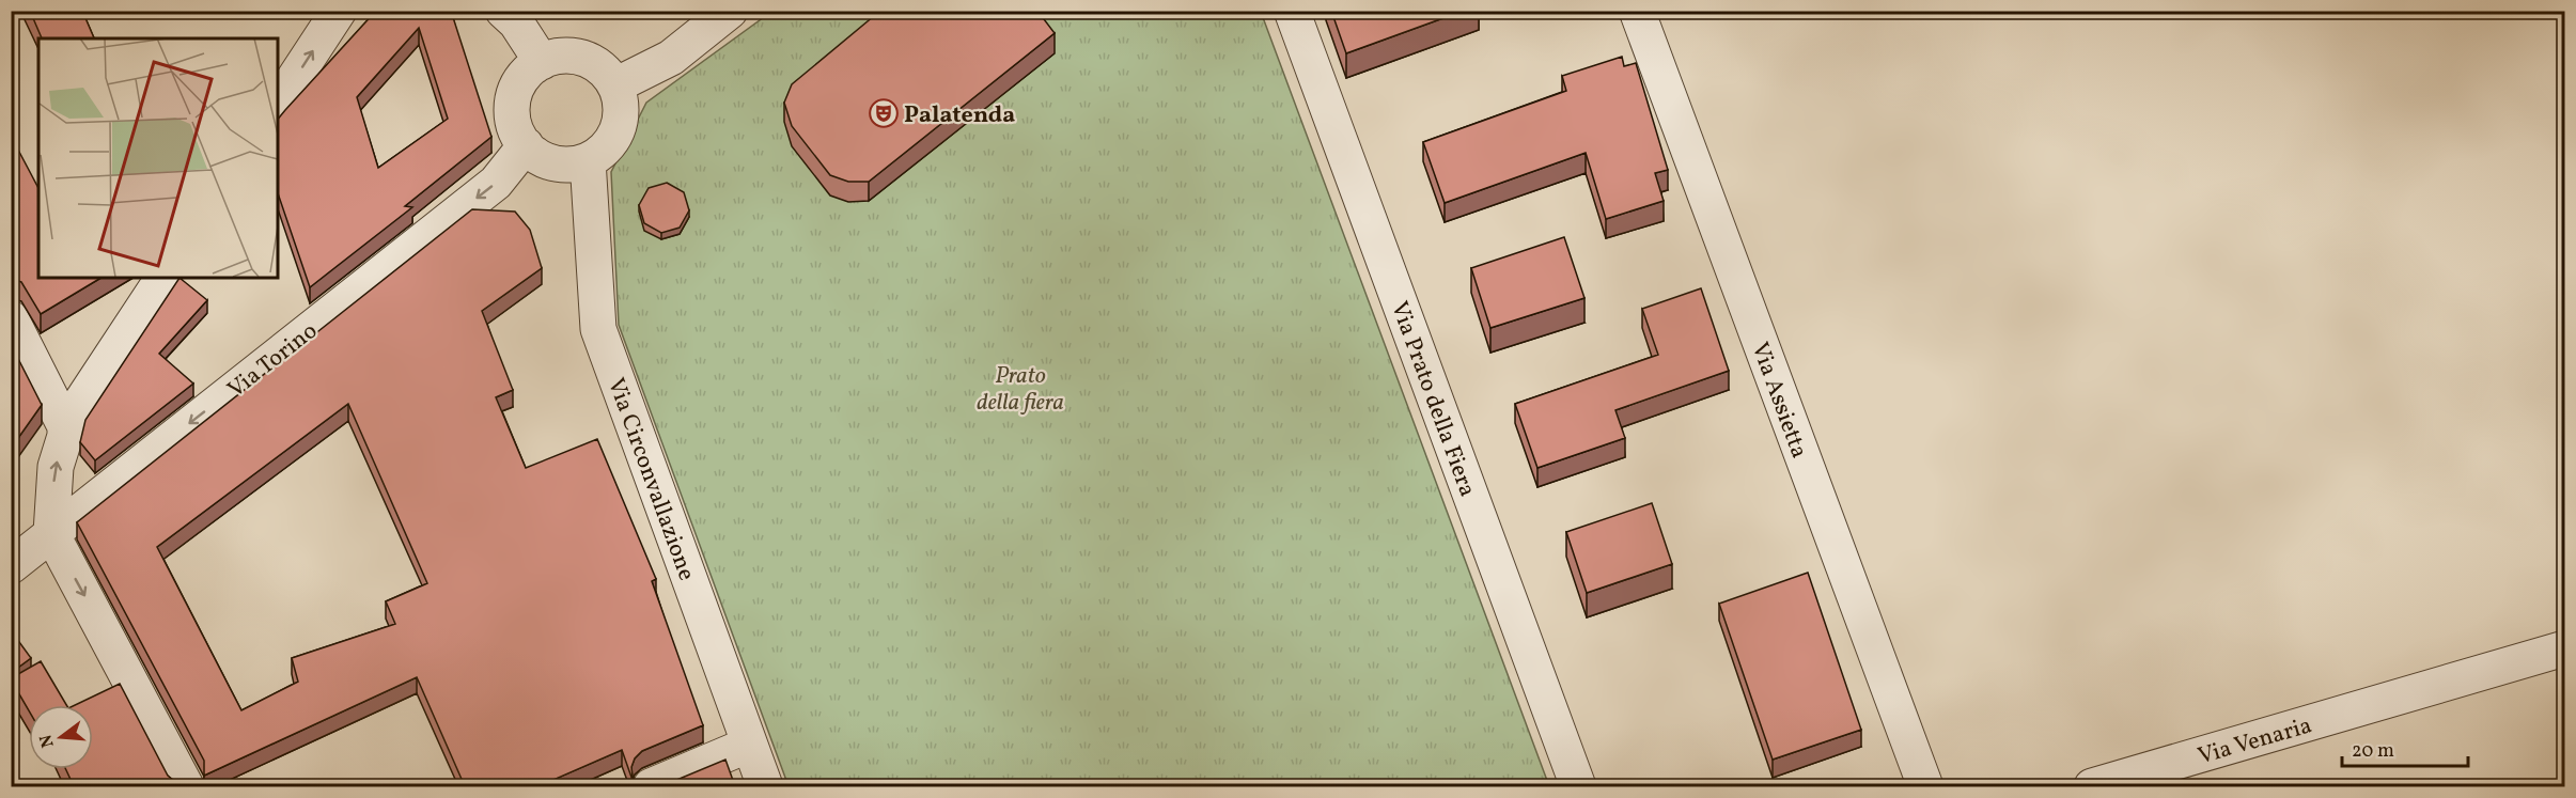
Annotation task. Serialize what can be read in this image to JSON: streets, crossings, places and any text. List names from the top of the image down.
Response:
{
  "streets": {
    "street": [
      "Via Torino",
      "Via Prato della Fiera",
      "Via Assietta",
      "Via Circonvallazione",
      "Via Venaria"
    ]
  },
  "crossings": [
    ["Via Torino", "Via Circonvallazione"]
  ],
  "parks": ["Prato della fiera"],
  "places": {
    "theatre": ["Palatenda"]
  },
  "scale_bar": "20 m",
  "north": "left"
}
